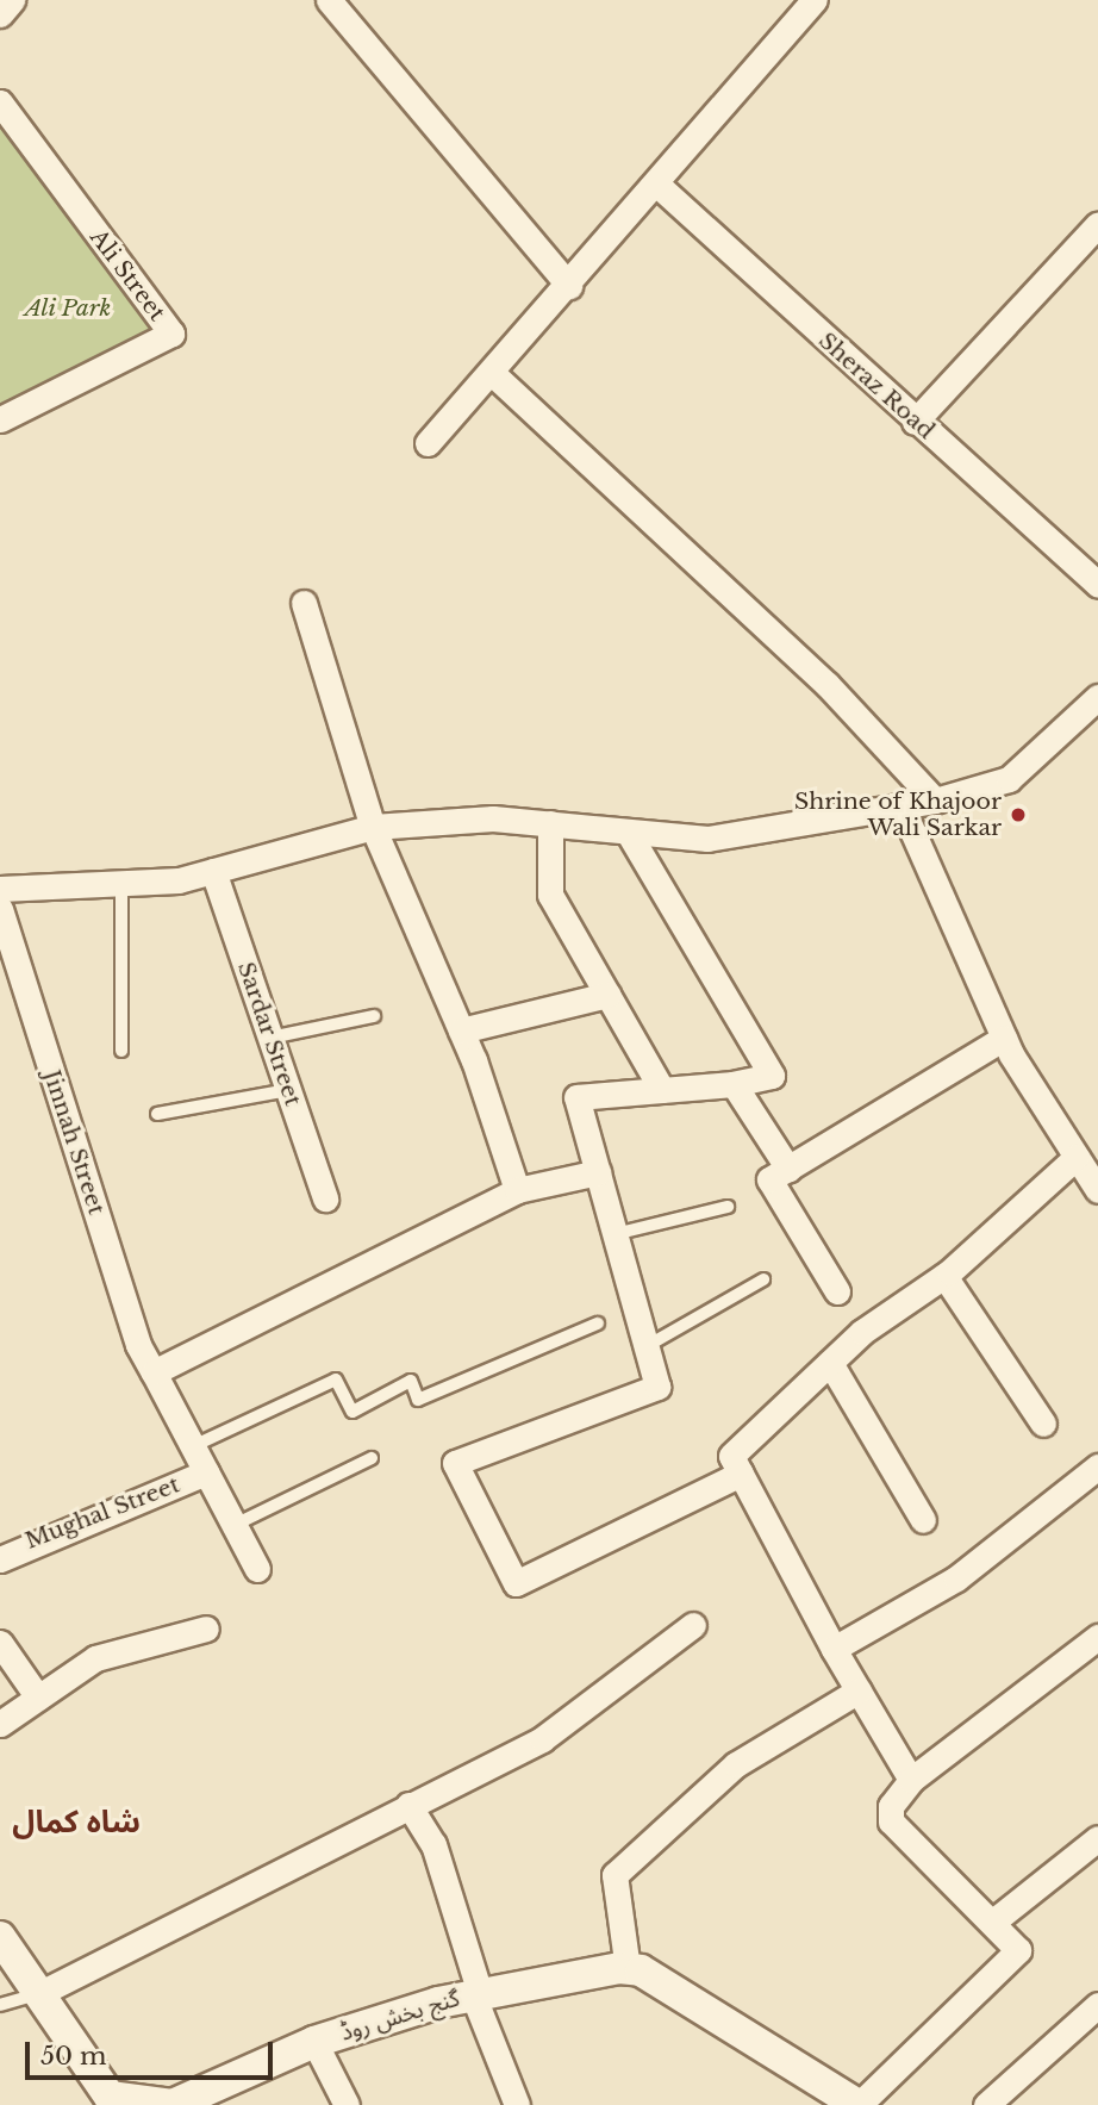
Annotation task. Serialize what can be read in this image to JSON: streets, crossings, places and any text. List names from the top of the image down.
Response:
{
  "streets": {
    "street": [
      "Ali Street",
      "Sheraz Road",
      "Sardar Street",
      "Jinnah Street",
      "Mughal Street",
      "گنج بخش روڈ"
    ]
  },
  "crossings": [
    ["Jinnah Street", "Mughal Street"]
  ],
  "districts": ["شاہ کمال"],
  "parks": ["Ali Park"],
  "places": ["Shrine of Khajoor Wali Sarkar"],
  "scale_bar": "50 m"
}
